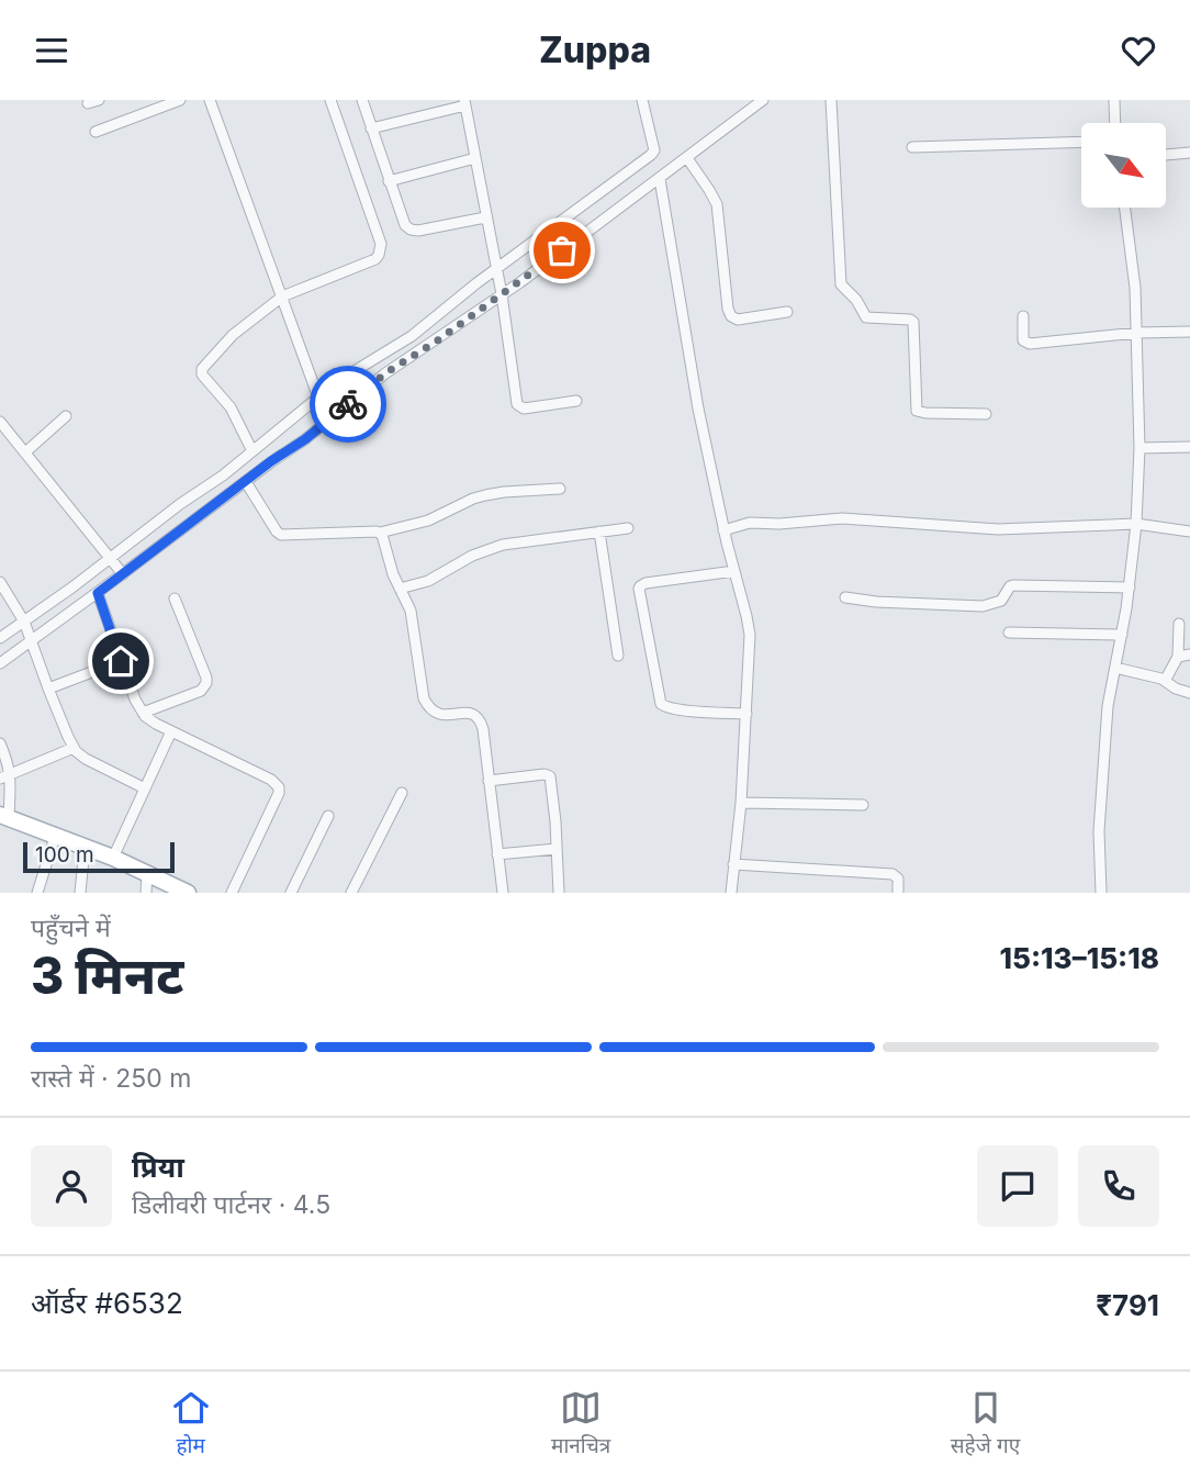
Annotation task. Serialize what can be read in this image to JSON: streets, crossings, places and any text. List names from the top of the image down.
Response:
{
  "scale_bar": "100 m",
  "north": "bottom right",
  "page": {
    "header": "Zuppa",
    "scale": "100 m",
    "heading": ["3 मिनट", "पहुँचने में", "15:13–15:18"],
    "panel": [
      "प्रिया",
      "डिलीवरी पार्टनर · 4.5",
      "ऑर्डर #6532",
      "₹791"
    ],
    "bar": "रास्ते में · 250 m",
    "tabs": ["होम", "मानचित्र", "सहेजे गए"]
  }
}
